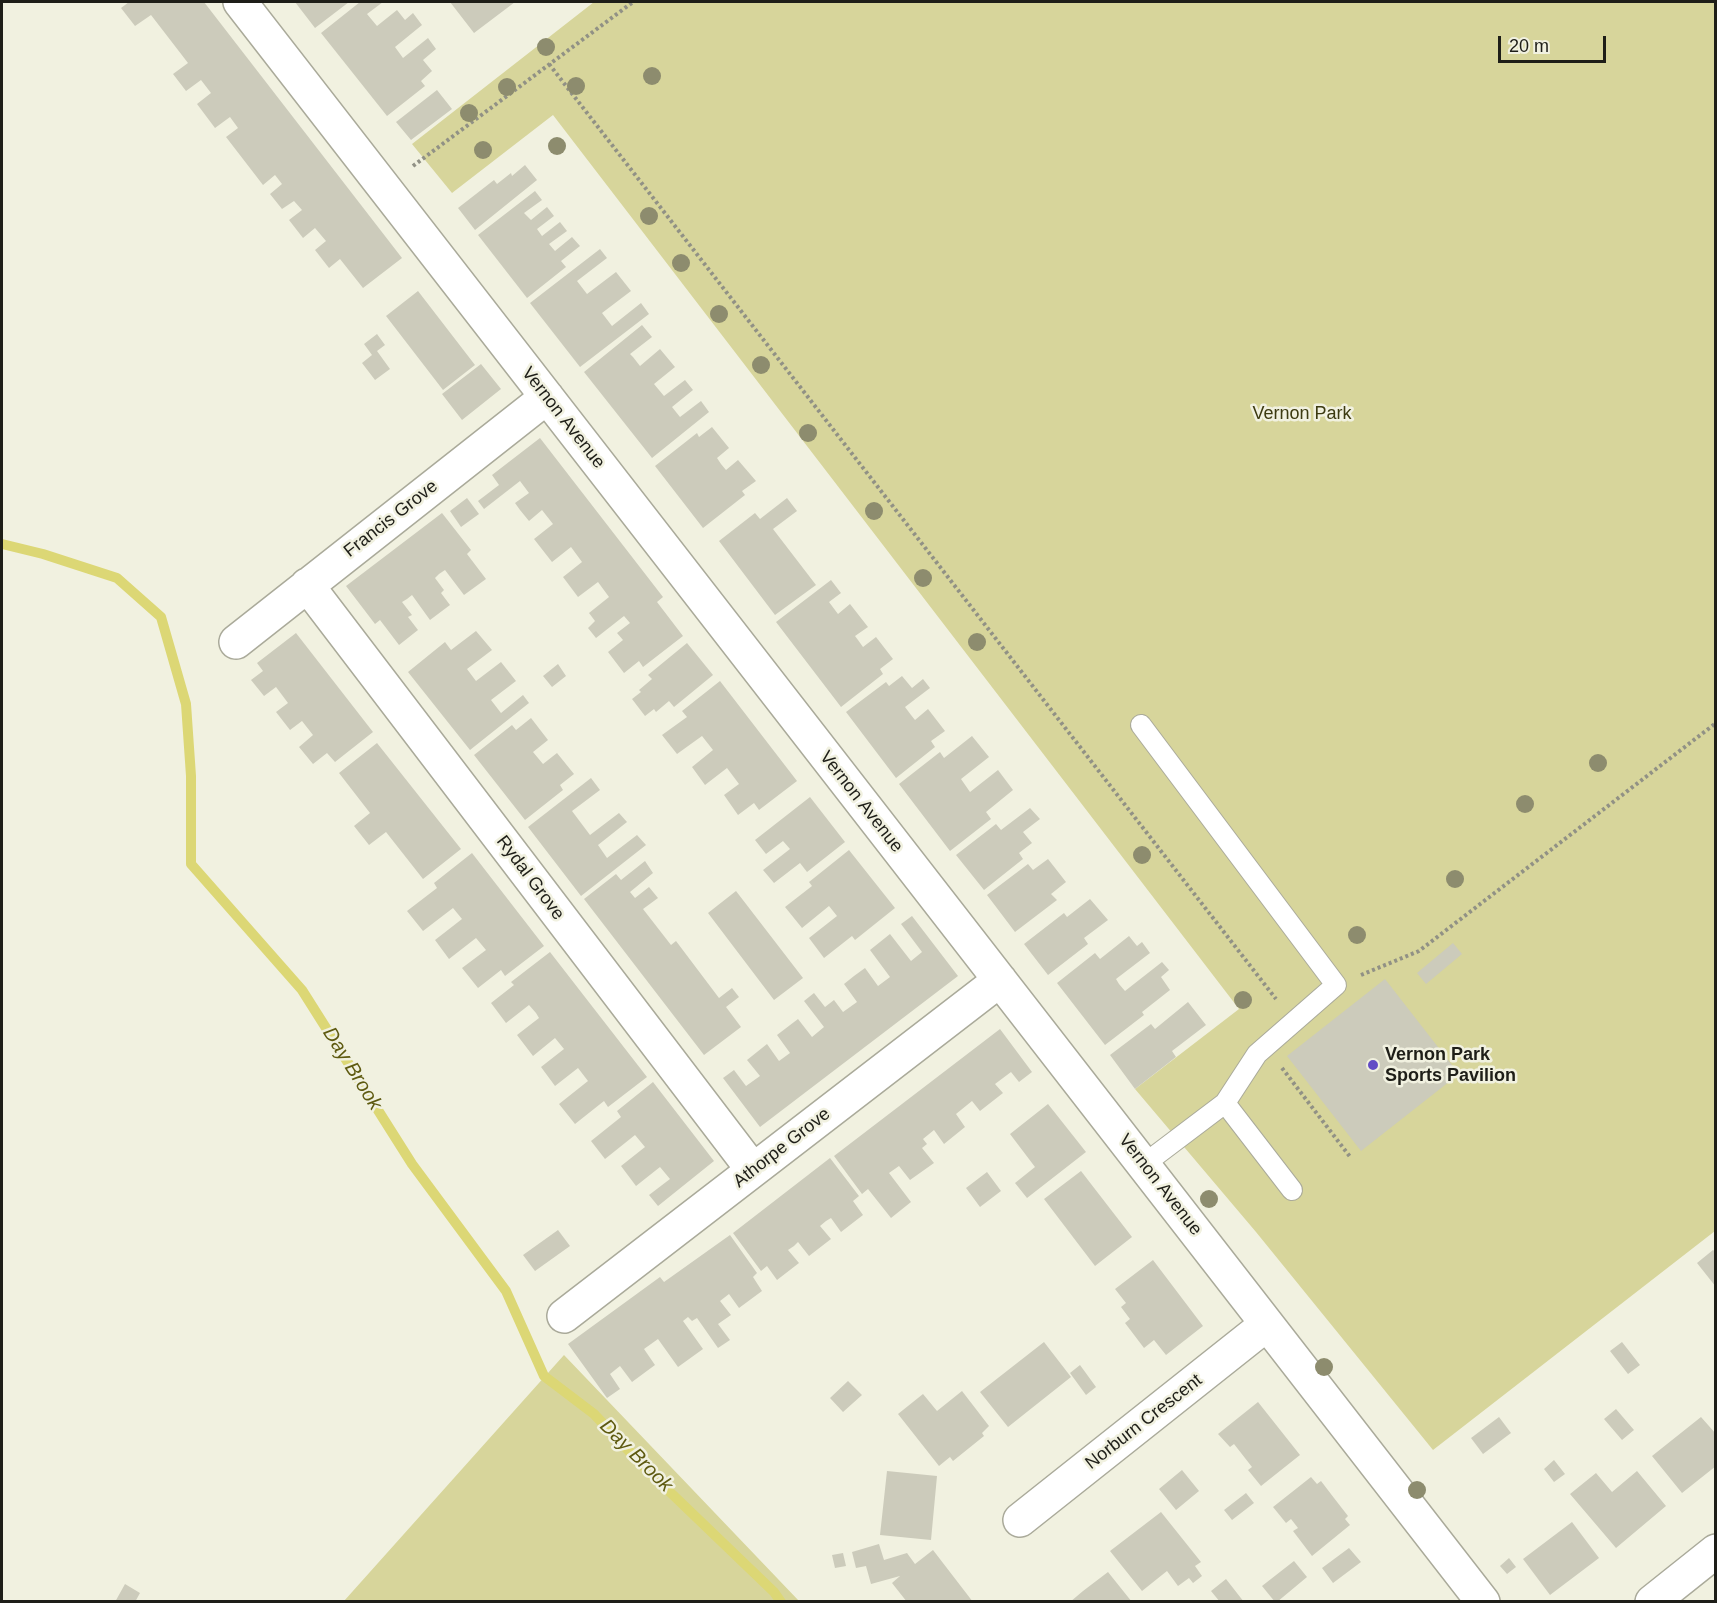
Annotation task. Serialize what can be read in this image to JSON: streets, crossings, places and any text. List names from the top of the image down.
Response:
{
  "streets": {
    "street": [
      "Vernon Avenue",
      "Francis Grove",
      "Rydal Grove",
      "Athorpe Grove",
      "Norburn Crescent"
    ]
  },
  "crossings": [
    ["Vernon Avenue", "Francis Grove"],
    ["Vernon Avenue", "Athorpe Grove"],
    ["Vernon Avenue", "Norburn Crescent"],
    ["Francis Grove", "Rydal Grove"],
    ["Rydal Grove", "Athorpe Grove"]
  ],
  "water": ["Day Brook"],
  "parks": ["Vernon Park"],
  "places": ["Vernon Park Sports Pavilion"],
  "scale_bar": "20 m"
}
